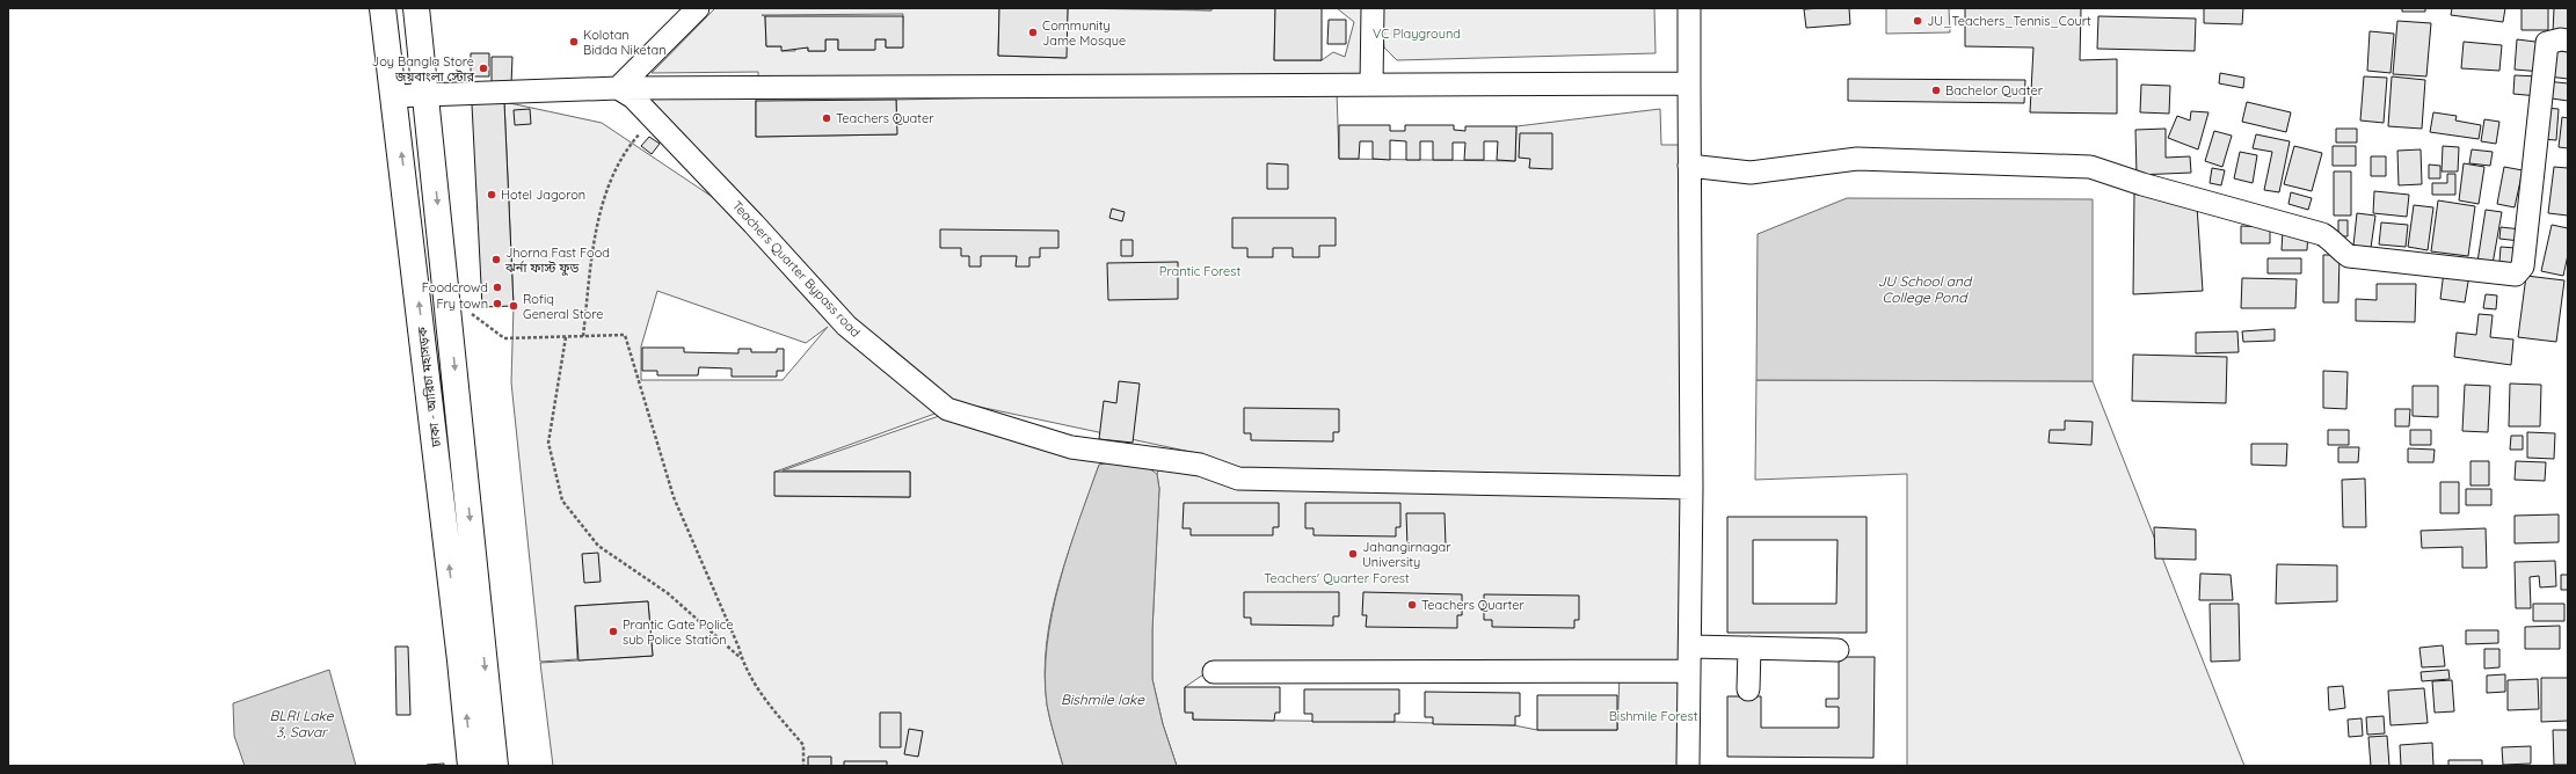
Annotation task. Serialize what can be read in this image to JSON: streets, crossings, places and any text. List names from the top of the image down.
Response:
{
  "streets": {
    "highway": ["ঢাকা - আরিচা মহাসড়ক"],
    "street": ["Teachers Quarter Bypass road"]
  },
  "water": ["JU School and College Pond", "Bishmile lake", "BLRI Lake 3, Savar"],
  "parks": [
    "VC Playground",
    "Prantic Forest",
    "Teachers' Quarter Forest",
    "Bishmile Forest"
  ],
  "places": [
    "JU_Teachers_Tennis_Court",
    "Community Jame Mosque",
    "Kolotan Bidda Niketan",
    "Joy Bangla Store জয়বাংলা স্টোর",
    "Bachelor Quater",
    "Teachers Quater",
    "Hotel Jagoron",
    "Jhorna Fast Food ঝর্না ফাস্ট ফুড",
    "Foodcrowd",
    "Fry town",
    "Rofiq General Store",
    "Jahangirnagar University",
    "Teachers Quarter",
    "Prantic Gate Police sub Police Station"
  ]
}
